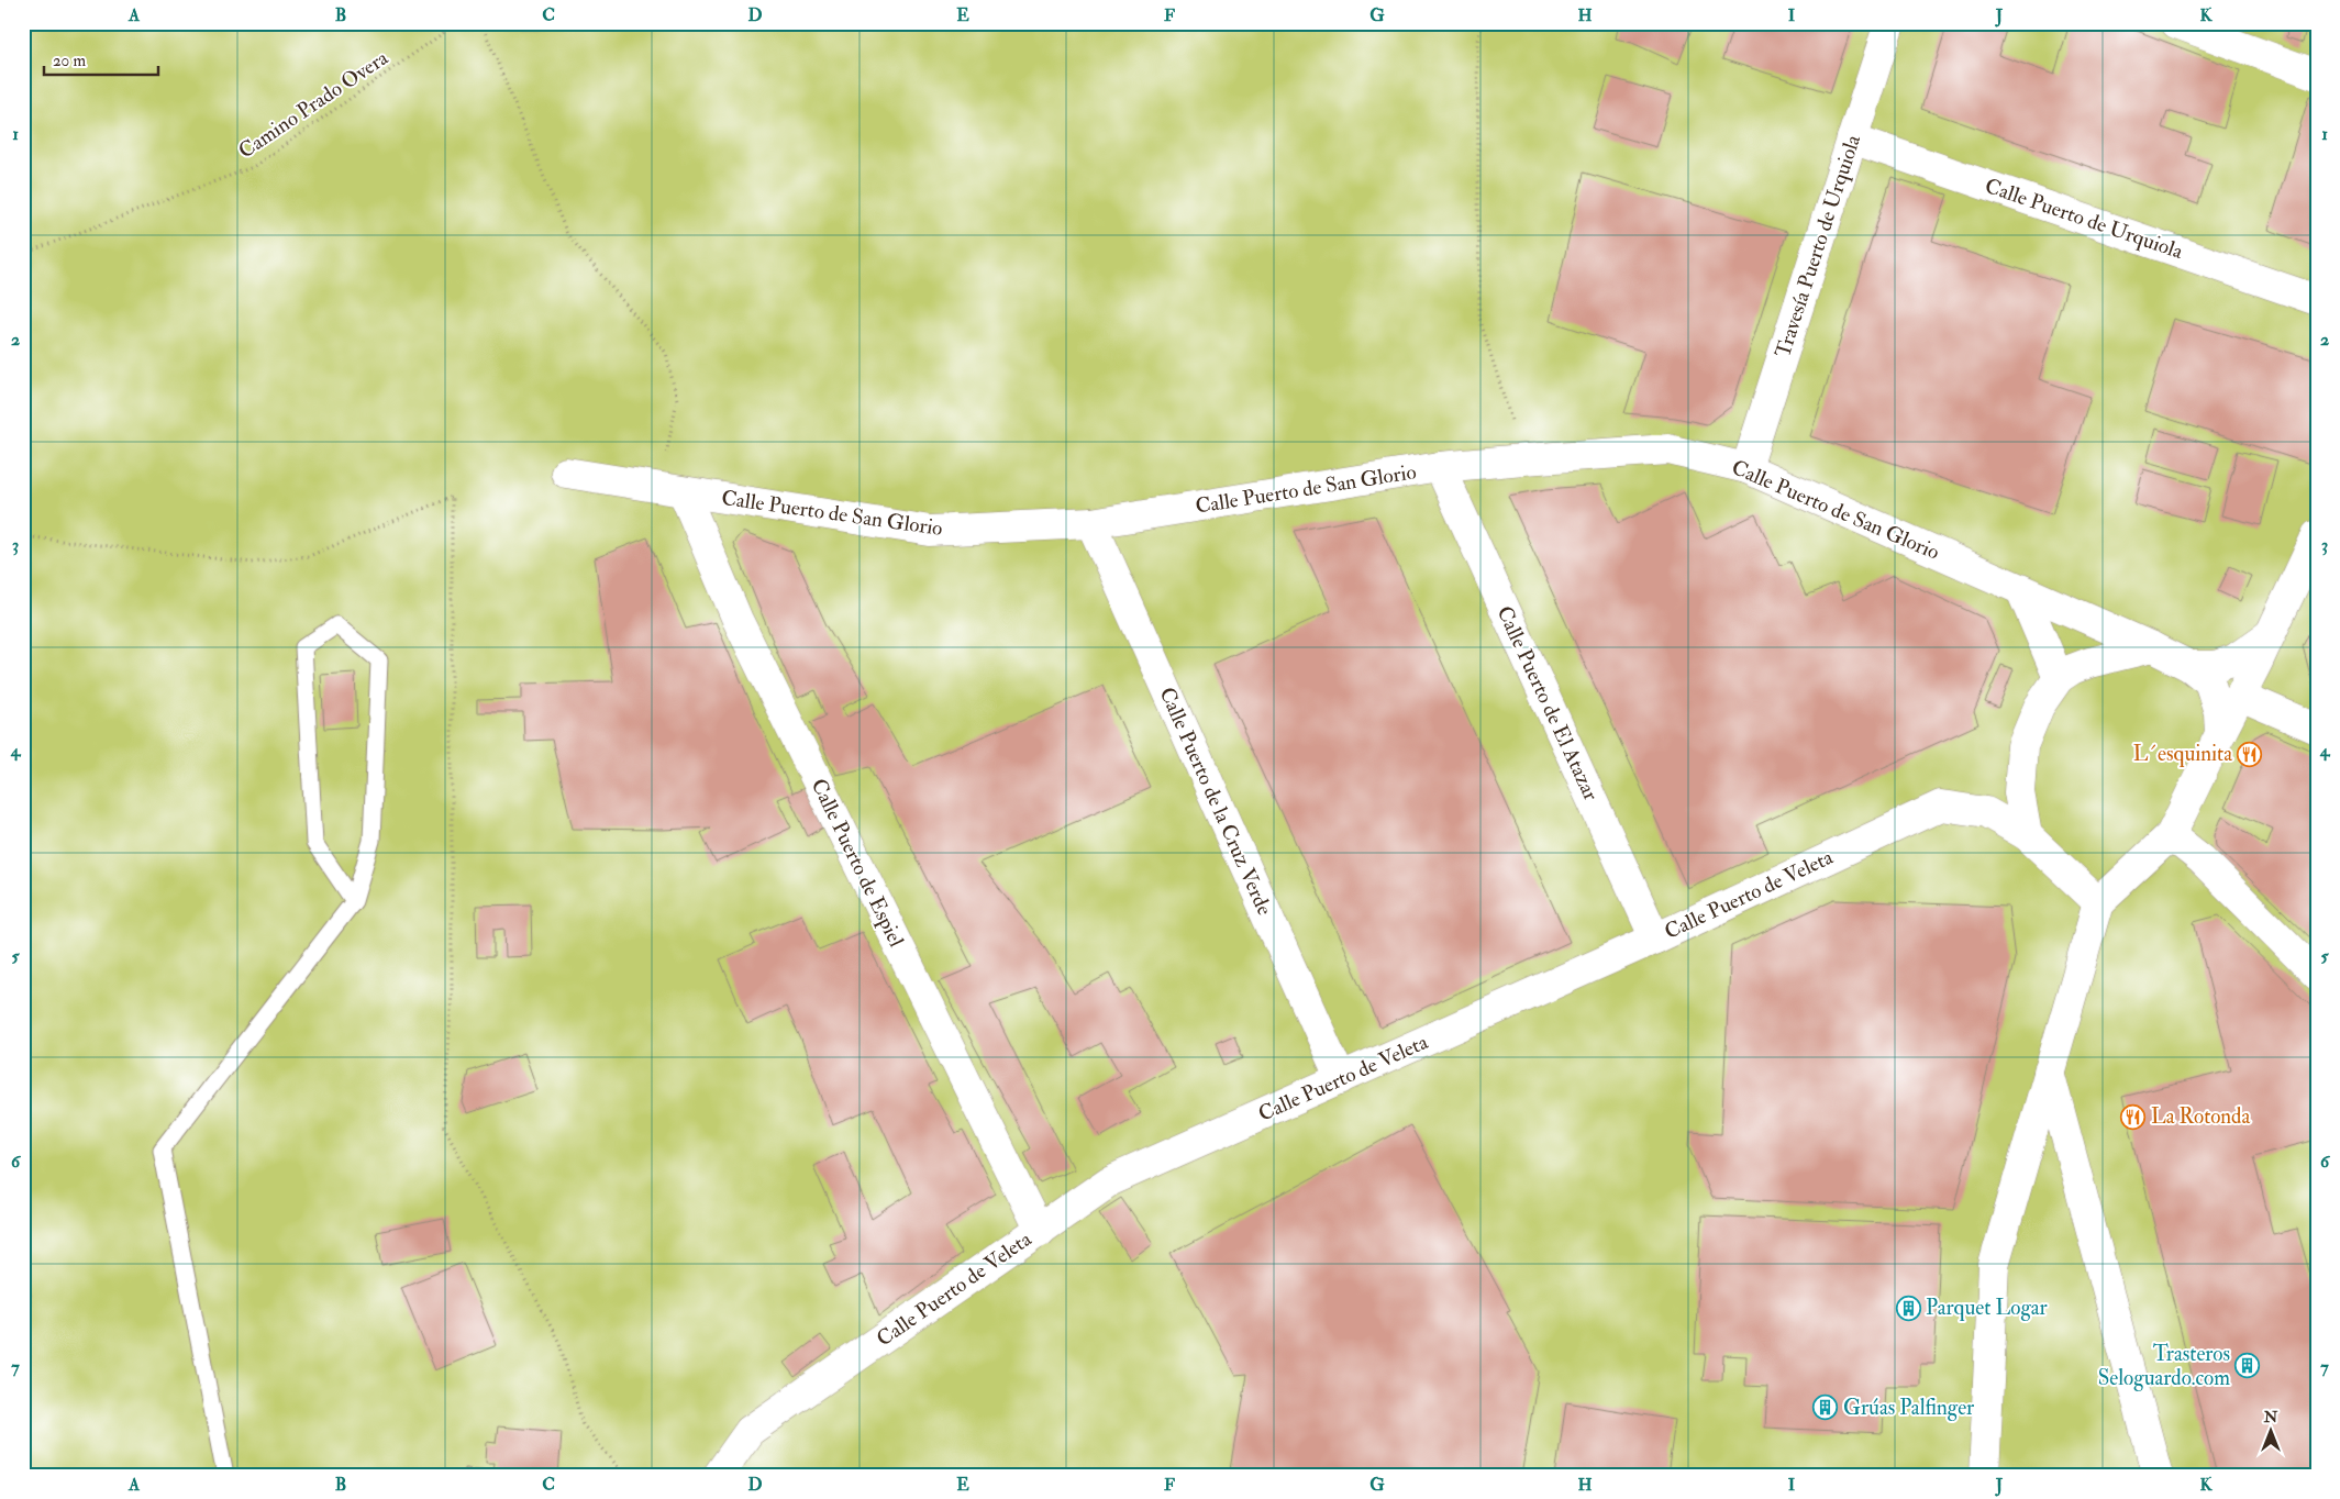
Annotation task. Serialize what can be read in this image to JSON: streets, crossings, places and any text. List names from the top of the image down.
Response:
{
  "streets": {
    "street": [
      "Calle Puerto de Urquiola",
      "Travesía Puerto de Urquiola",
      "Calle Puerto de San Glorio",
      "Calle Puerto de El Atazar",
      "Calle Puerto de la Cruz Verde",
      "Calle Puerto de Espiel",
      "Calle Puerto de Veleta"
    ],
    "path": ["Camino Prado Overa"]
  },
  "crossings": [
    ["Calle Puerto de Urquiola", "Travesía Puerto de Urquiola"],
    ["Travesía Puerto de Urquiola", "Calle Puerto de San Glorio"],
    ["Calle Puerto de San Glorio", "Calle Puerto de El Atazar"],
    ["Calle Puerto de San Glorio", "Calle Puerto de la Cruz Verde"],
    ["Calle Puerto de San Glorio", "Calle Puerto de Espiel"],
    ["Calle Puerto de El Atazar", "Calle Puerto de Veleta"],
    ["Calle Puerto de la Cruz Verde", "Calle Puerto de Veleta"],
    ["Calle Puerto de Espiel", "Calle Puerto de Veleta"]
  ],
  "places": {
    "restaurant": ["L´esquinita", "La Rotonda"],
    "building": ["Parquet Logar", "Trasteros Seloguardo.com", "Grúas Palfinger"]
  },
  "scale_bar": "20 m",
  "north": "top",
  "grid": {
    "columns": [
      "A",
      "B",
      "C",
      "D",
      "E",
      "F",
      "G",
      "H",
      "I",
      "J",
      "K"
    ],
    "rows": [
      "1",
      "2",
      "3",
      "4",
      "5",
      "6",
      "7"
    ]
  }
}
